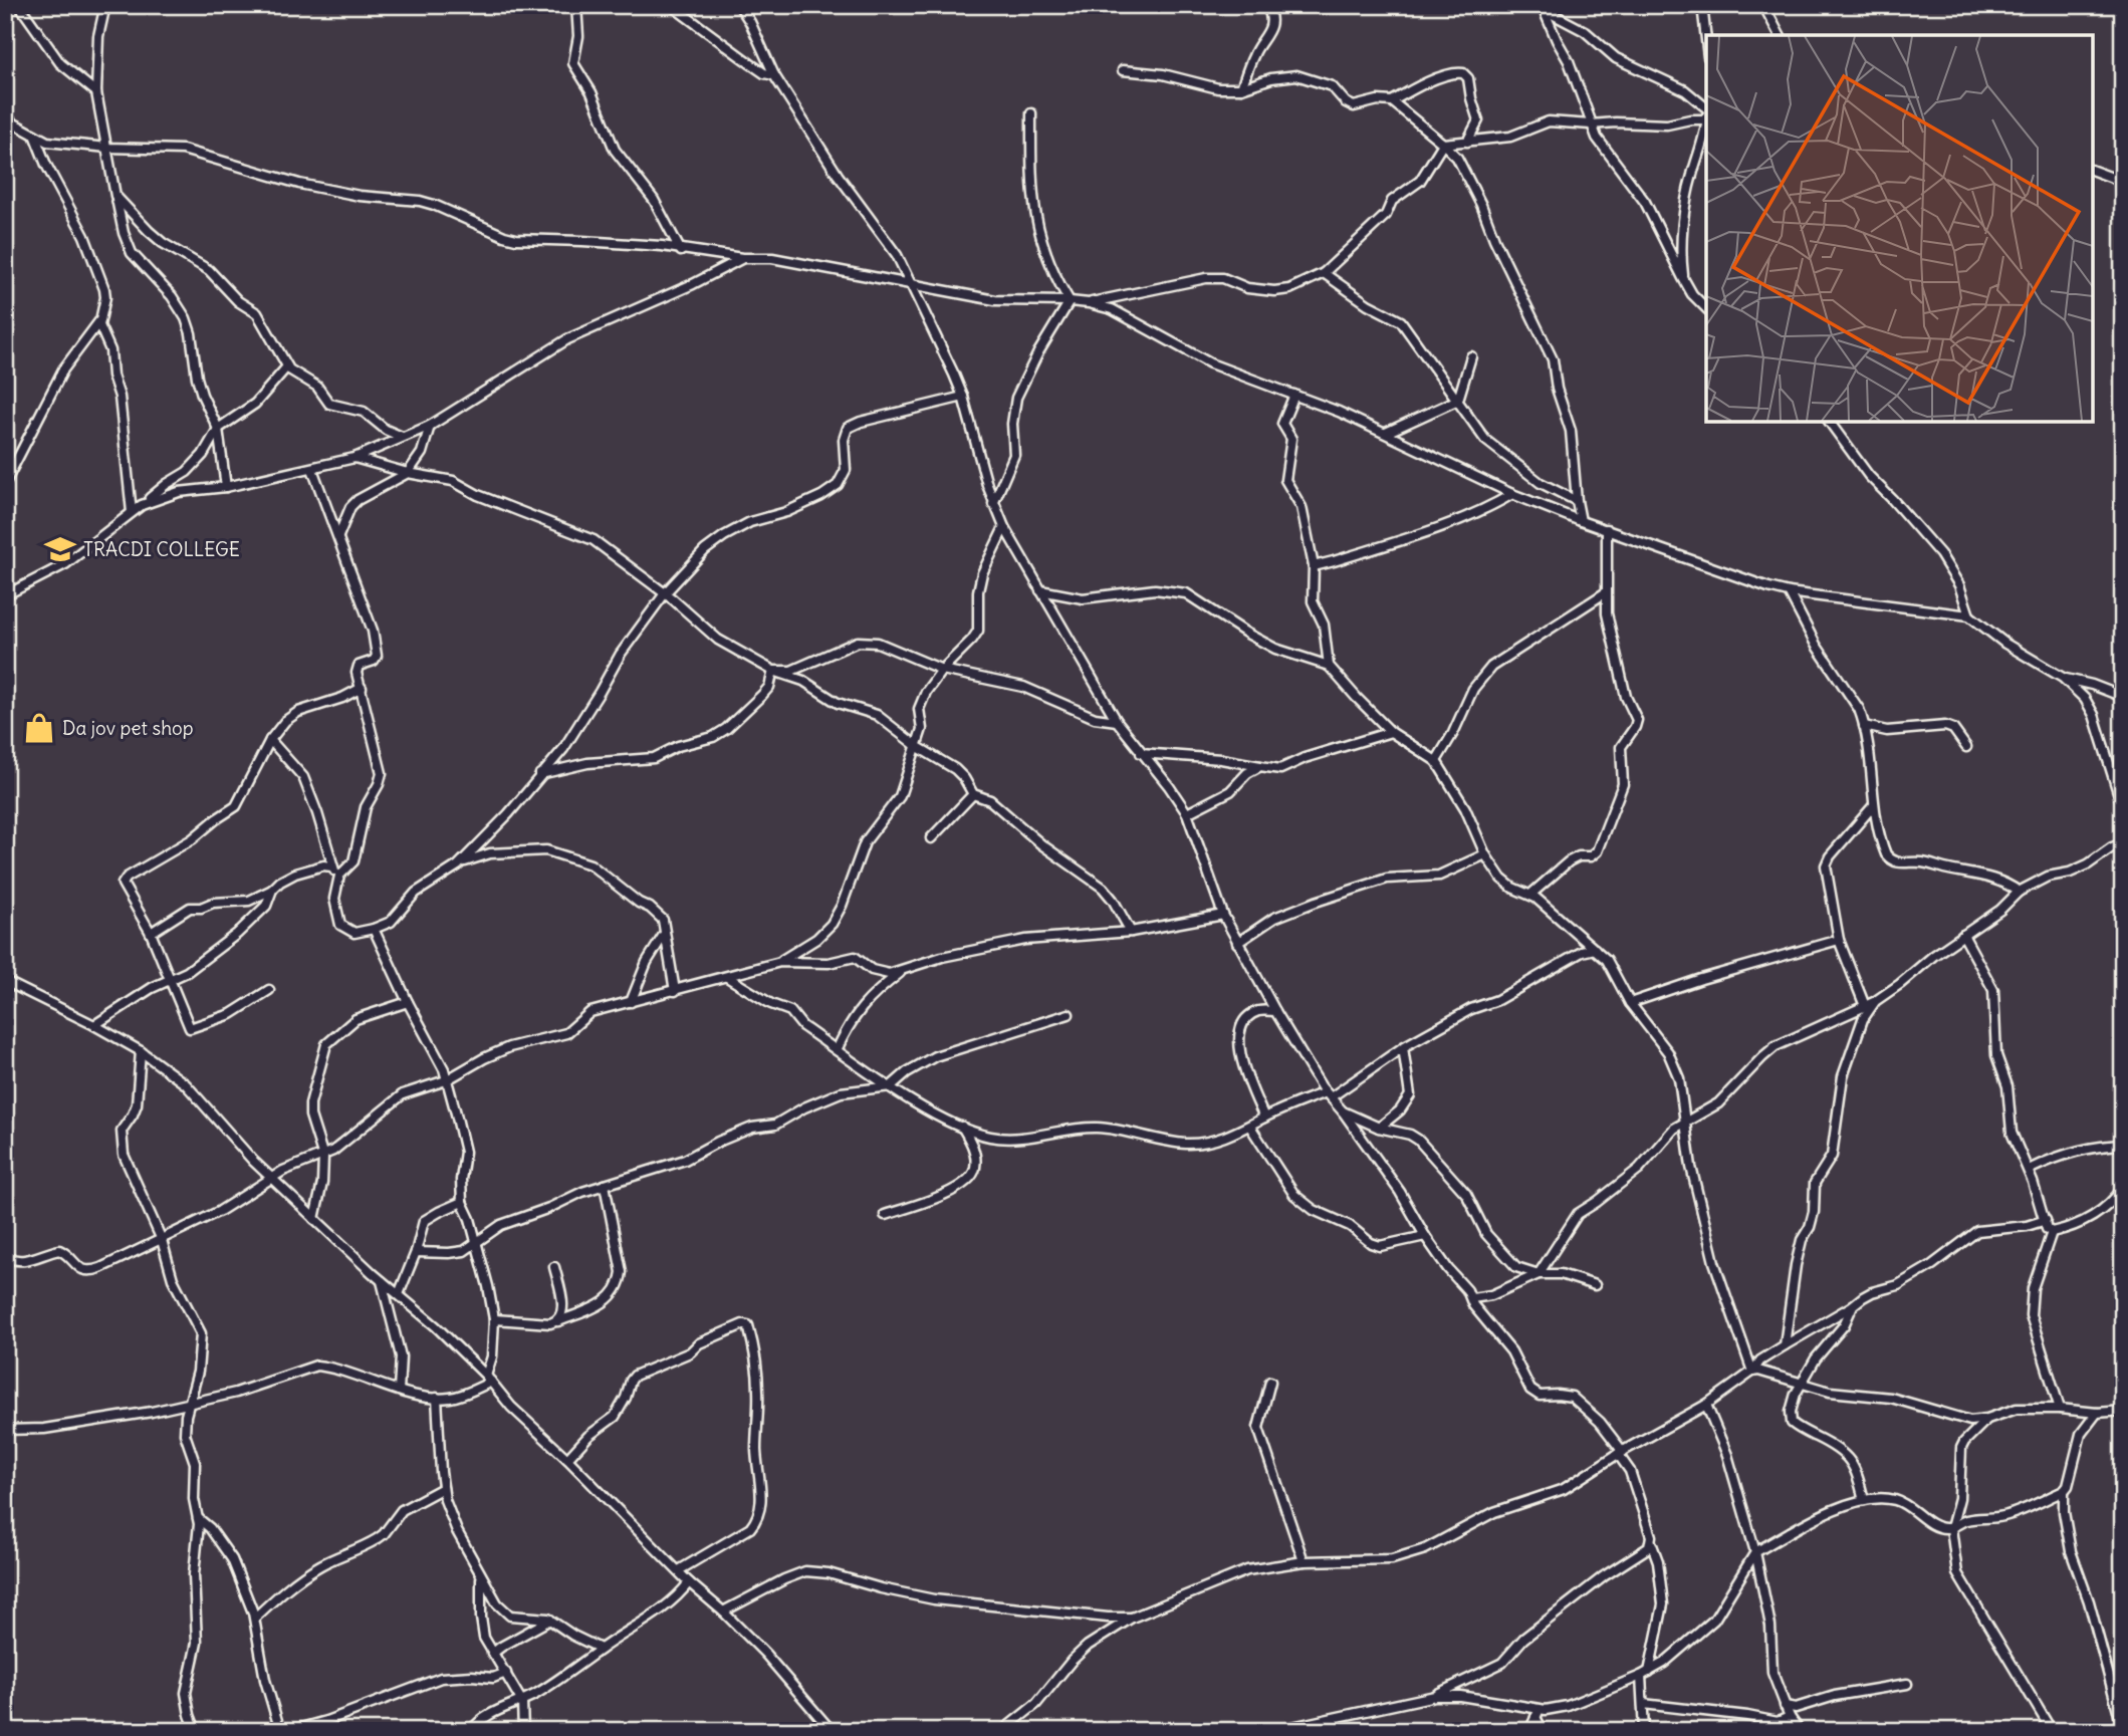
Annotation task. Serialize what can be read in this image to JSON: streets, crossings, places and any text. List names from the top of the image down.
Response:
{
  "places": {
    "school or university": ["TRACDI COLLEGE"],
    "shop": ["Da jov pet shop"]
  }
}
